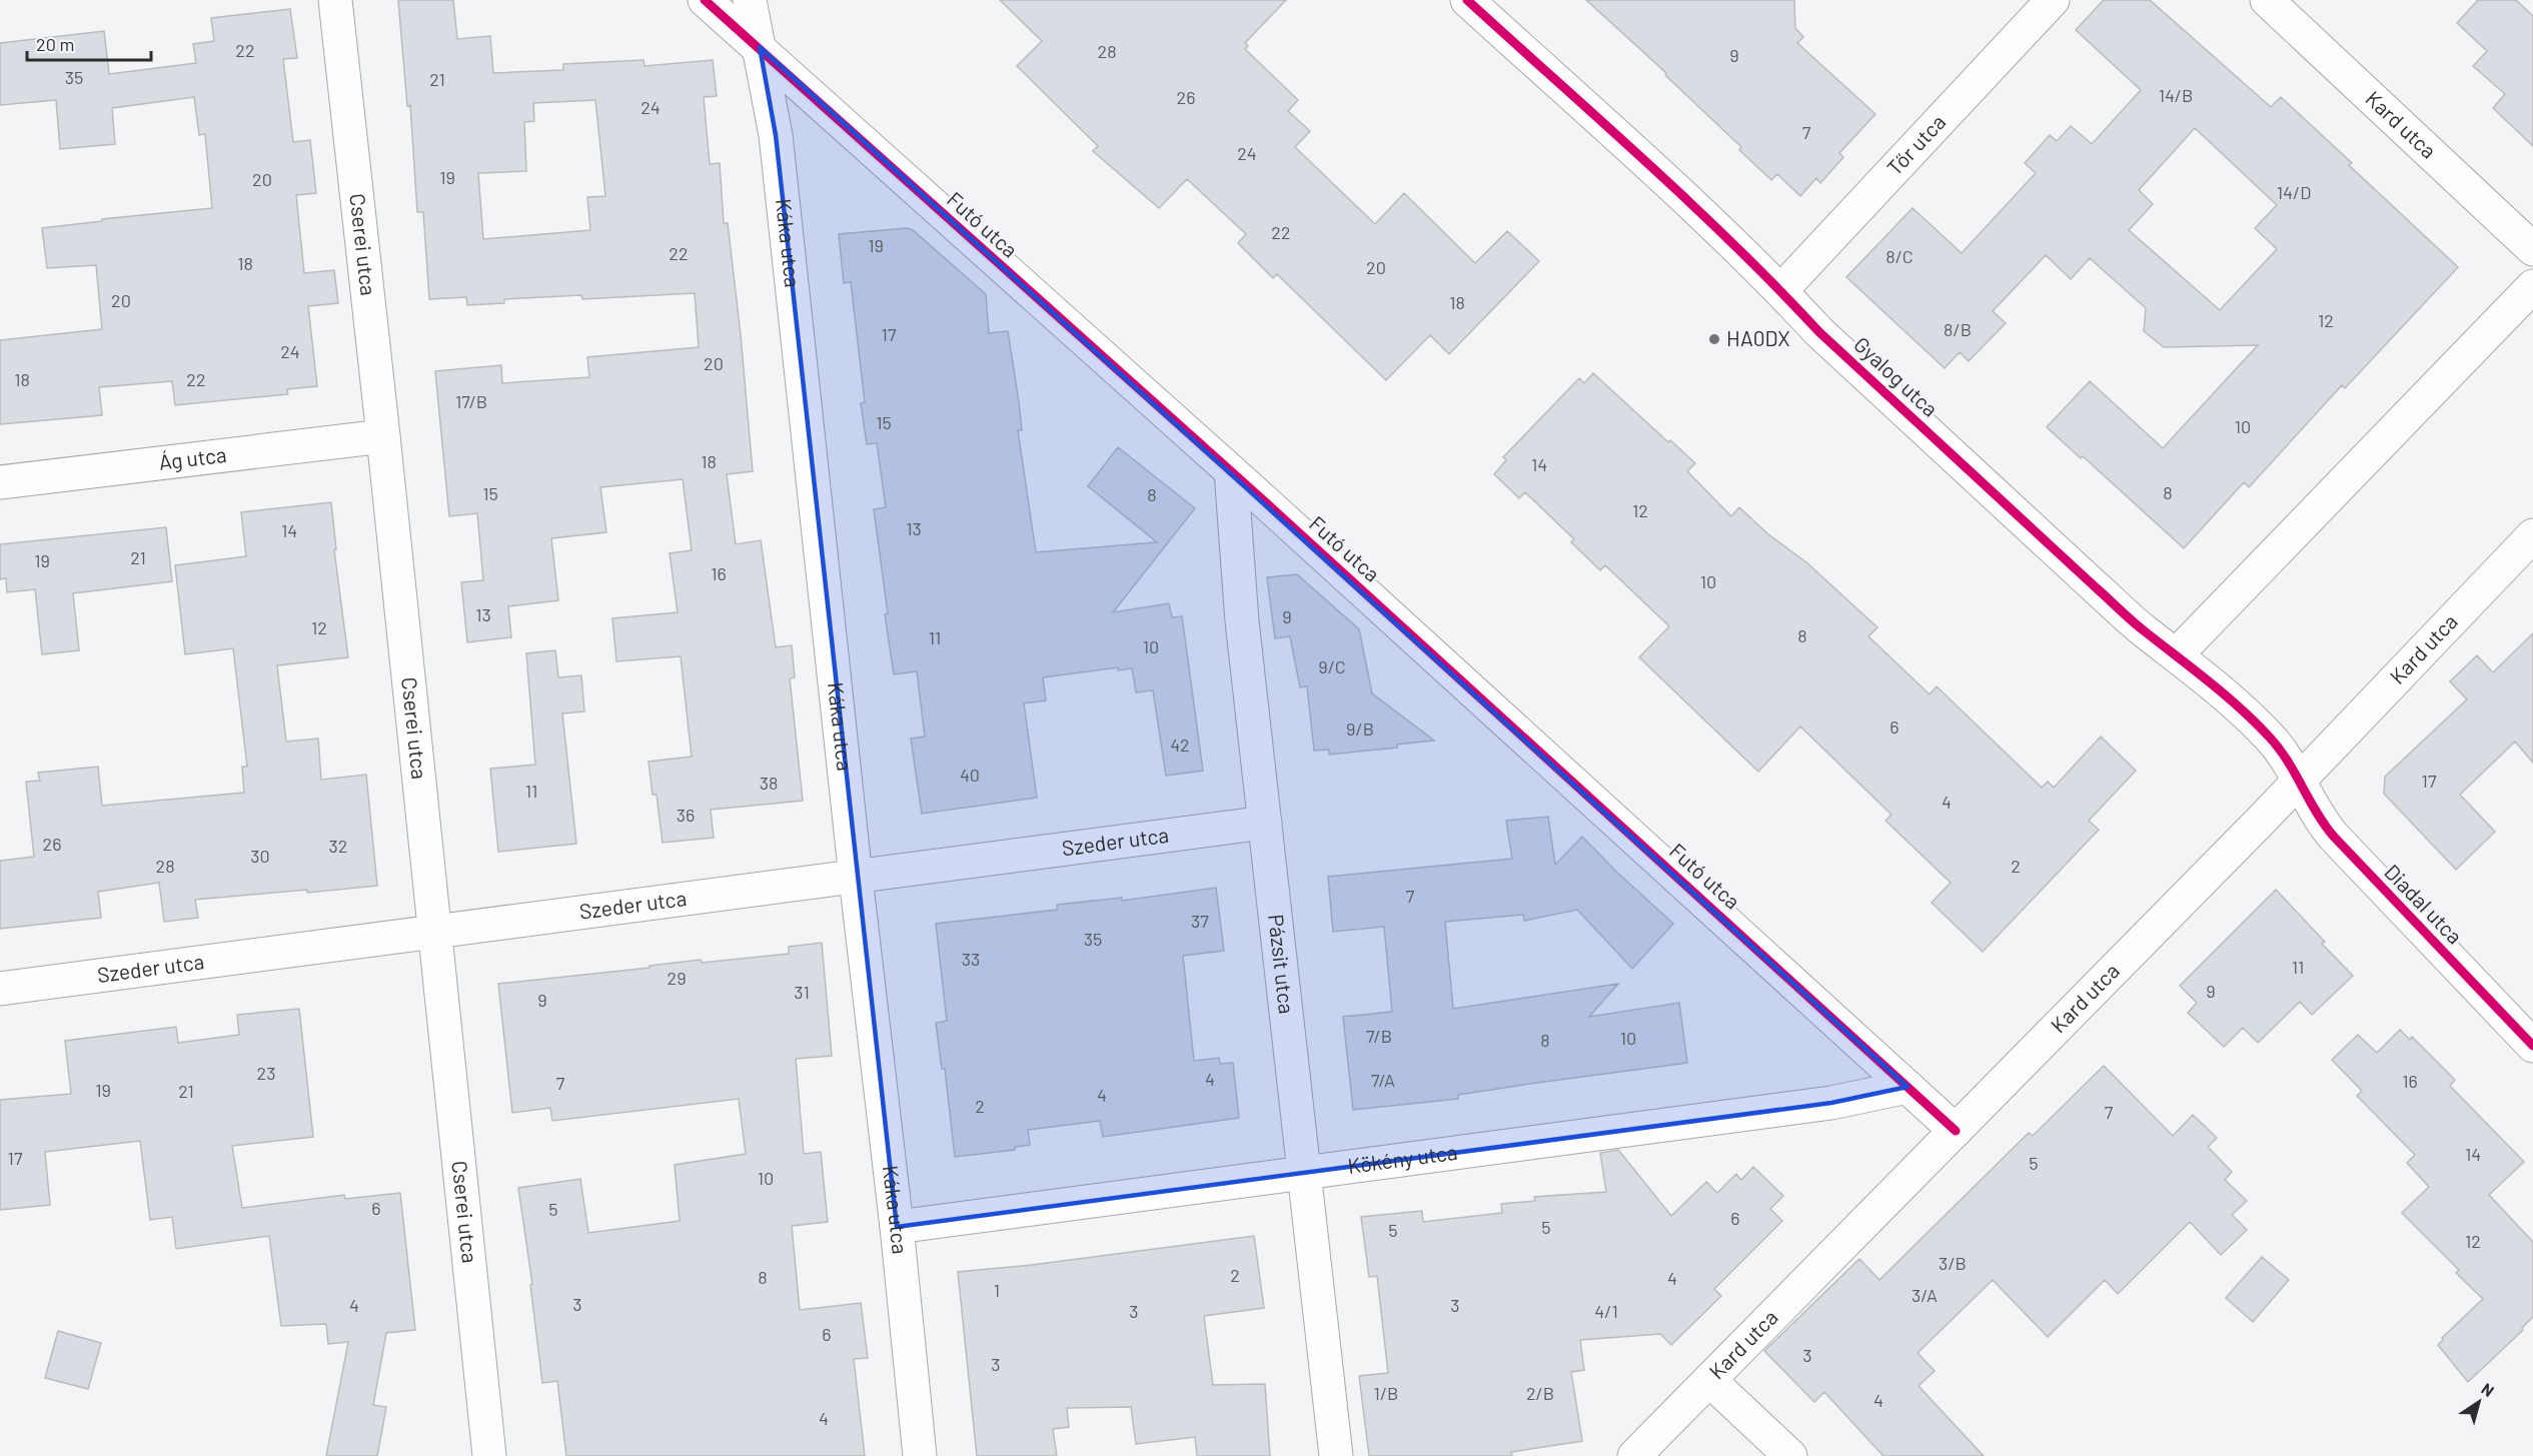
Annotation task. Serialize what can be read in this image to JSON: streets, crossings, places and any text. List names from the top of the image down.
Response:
{
  "streets": {
    "street": [
      "Kard utca",
      "Tőr utca",
      "Futó utca",
      "Káka utca",
      "Cserei utca",
      "Gyalog utca",
      "Ág utca",
      "Szeder utca",
      "Diadal utca",
      "Pázsit utca",
      "Kökény utca"
    ]
  },
  "crossings": [
    ["Kard utca", "Futó utca"],
    ["Kard utca", "Gyalog utca"],
    ["Kard utca", "Diadal utca"],
    ["Tőr utca", "Gyalog utca"],
    ["Futó utca", "Káka utca"],
    ["Futó utca", "Pázsit utca"],
    ["Futó utca", "Kökény utca"],
    ["Káka utca", "Szeder utca"],
    ["Káka utca", "Kökény utca"],
    ["Cserei utca", "Ág utca"],
    ["Cserei utca", "Szeder utca"],
    ["Gyalog utca", "Diadal utca"],
    ["Szeder utca", "Pázsit utca"],
    ["Pázsit utca", "Kökény utca"]
  ],
  "places": ["HA0DX"],
  "house_numbers": [
    "22",
    "28",
    "9",
    "35",
    "21",
    "14/B",
    "26",
    "24",
    "7",
    "24",
    "19",
    "20",
    "14/D",
    "22",
    "19",
    "22",
    "8/C",
    "18",
    "20",
    "20",
    "18",
    "12",
    "8/B",
    "17",
    "24",
    "20",
    "18",
    "22",
    "17/B",
    "15",
    "10",
    "18",
    "14",
    "8",
    "15",
    "8",
    "12",
    "13",
    "14",
    "21",
    "19",
    "16",
    "10",
    "13",
    "9",
    "12",
    "8",
    "11",
    "10",
    "9/C",
    "6",
    "9/B",
    "42",
    "40",
    "17",
    "38",
    "11",
    "4",
    "36",
    "26",
    "32",
    "30",
    "28",
    "2",
    "7",
    "37",
    "35",
    "33",
    "11",
    "29",
    "9",
    "31",
    "9",
    "7/B",
    "10",
    "8",
    "23",
    "4",
    "7/A",
    "16",
    "7",
    "19",
    "21",
    "4",
    "2",
    "7",
    "14",
    "17",
    "5",
    "10",
    "6",
    "5",
    "6",
    "5",
    "5",
    "12",
    "3/B",
    "2",
    "8",
    "4",
    "1",
    "3/A",
    "3",
    "4",
    "3",
    "3",
    "4/1",
    "6",
    "3",
    "3",
    "1/B",
    "2/B",
    "4",
    "4"
  ],
  "scale_bar": "20 m",
  "north": "top right"
}
